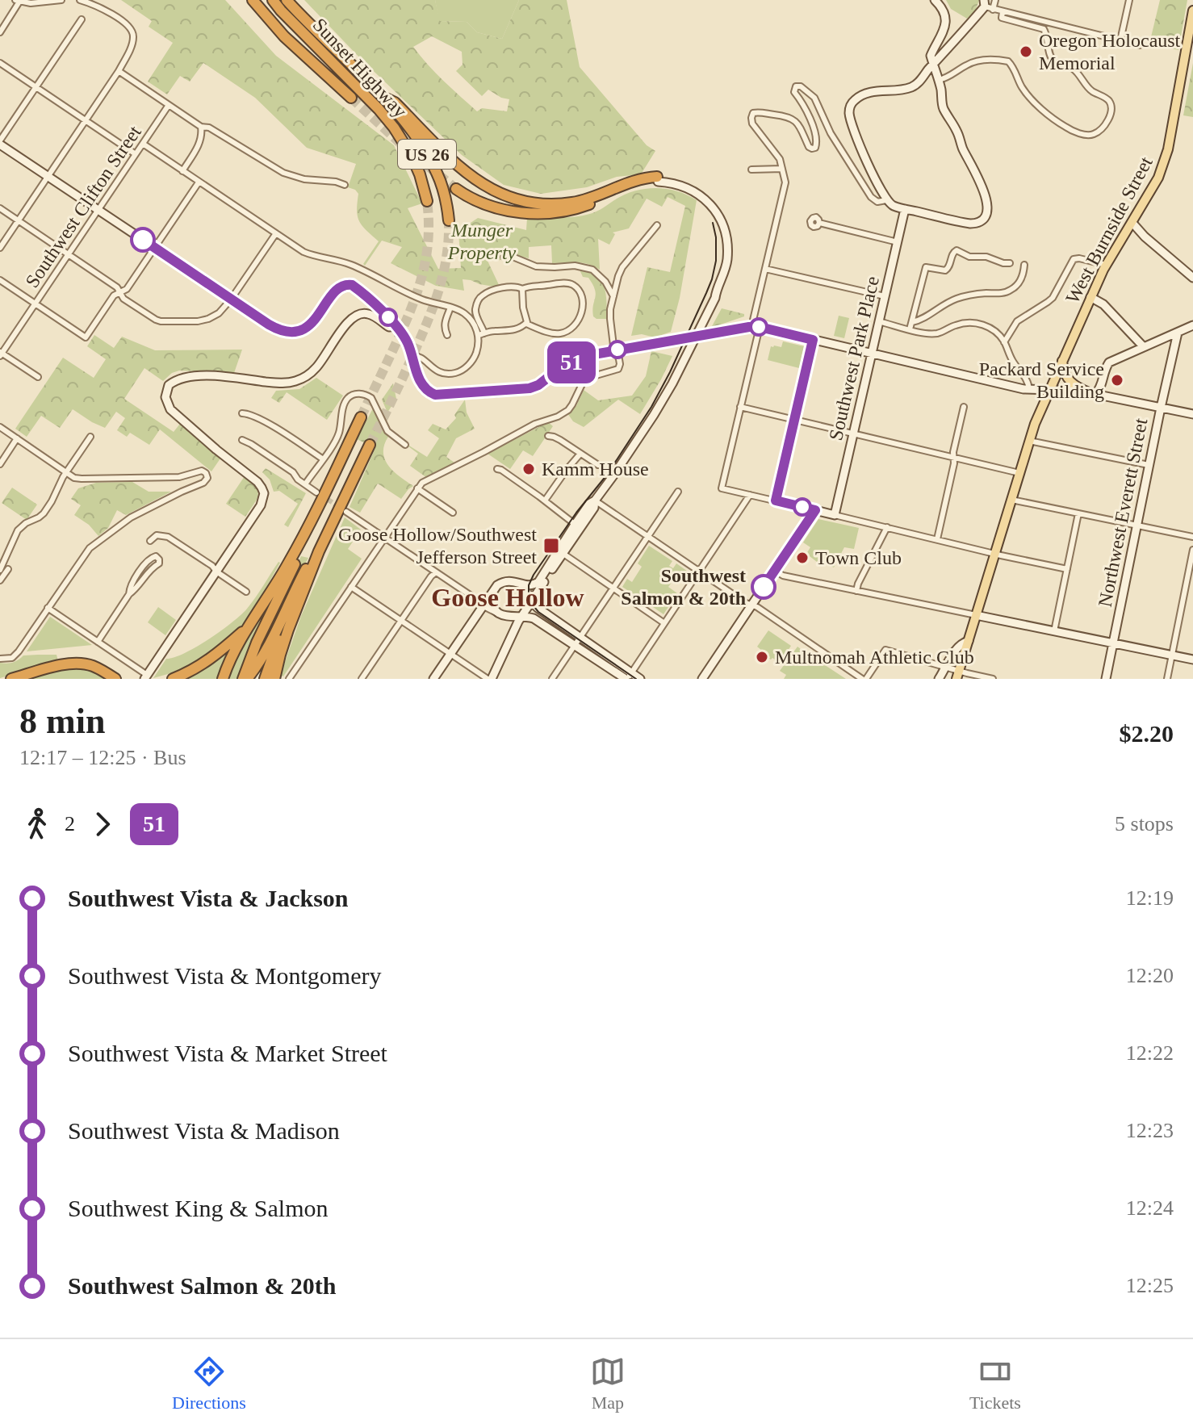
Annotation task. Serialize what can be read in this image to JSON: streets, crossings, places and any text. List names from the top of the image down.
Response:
{
  "streets": {
    "highway": ["Sunset Highway", "US 26"],
    "main road": ["West Burnside Street", "Southwest Park Place", "Northwest Everett Street"],
    "street": ["Southwest Clifton Street"]
  },
  "districts": ["Goose Hollow"],
  "parks": ["Munger Property"],
  "places": {
    "other": [
      "Oregon Holocaust Memorial",
      "Packard Service Building",
      "Kamm House",
      "Town Club",
      "Southwest Salmon & 20th",
      "Multnomah Athletic Club"
    ],
    "transit": ["Goose Hollow/Southwest Jefferson Street"]
  },
  "lines": ["bus line 51"],
  "page": {
    "on_map": "51",
    "heading": ["8 min", "12:17 – 12:25 · Bus", "$2.20"],
    "legs": ["2", "51", "5 stops"],
    "list": [
      {
        "name": "Southwest Vista & Jackson",
        "value": "12:19"
      },
      {
        "name": "Southwest Vista & Montgomery",
        "value": "12:20"
      },
      {
        "name": "Southwest Vista & Market Street",
        "value": "12:22"
      },
      {
        "name": "Southwest Vista & Madison",
        "value": "12:23"
      },
      {
        "name": "Southwest King & Salmon",
        "value": "12:24"
      },
      {
        "name": "Southwest Salmon & 20th",
        "value": "12:25"
      }
    ],
    "tabs": ["Directions", "Map", "Tickets"]
  }
}
